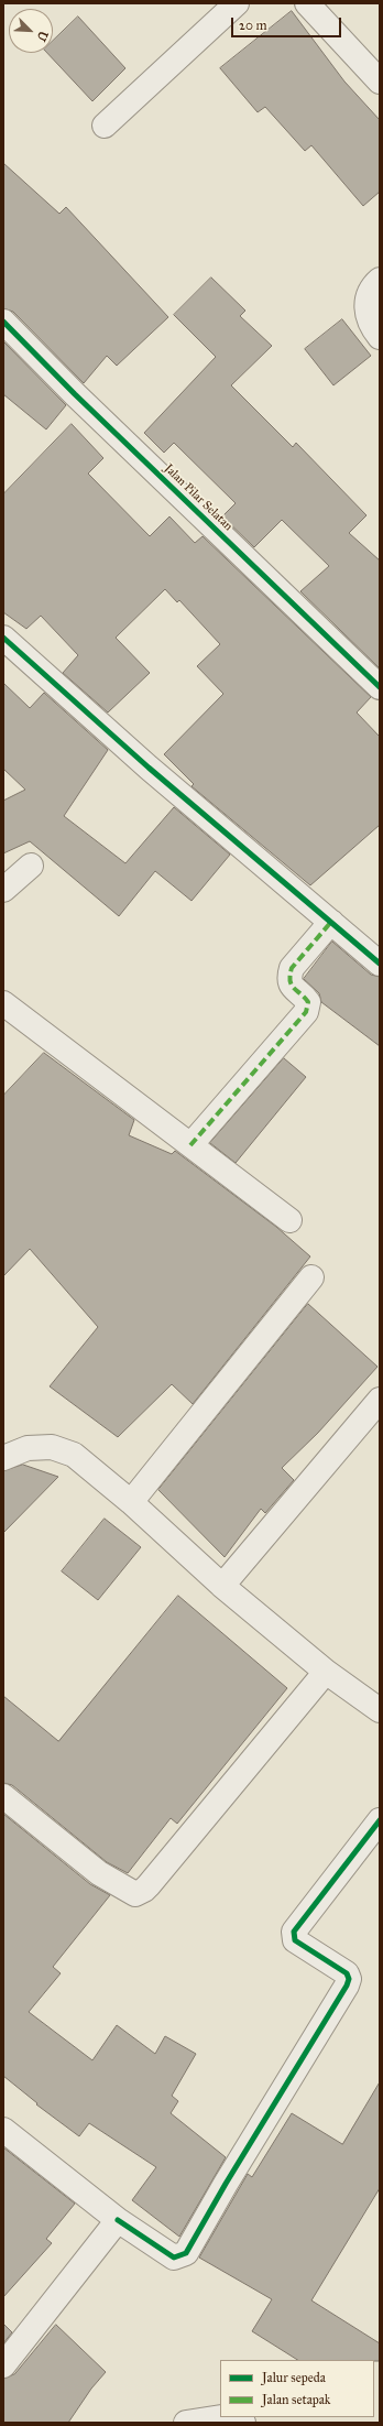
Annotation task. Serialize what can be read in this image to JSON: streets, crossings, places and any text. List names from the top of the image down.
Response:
{
  "streets": {
    "street": ["Jalan Pilar Selatan"]
  },
  "legend": ["Jalur sepeda", "Jalan setapak"],
  "scale_bar": "20 m",
  "north": "bottom right"
}
